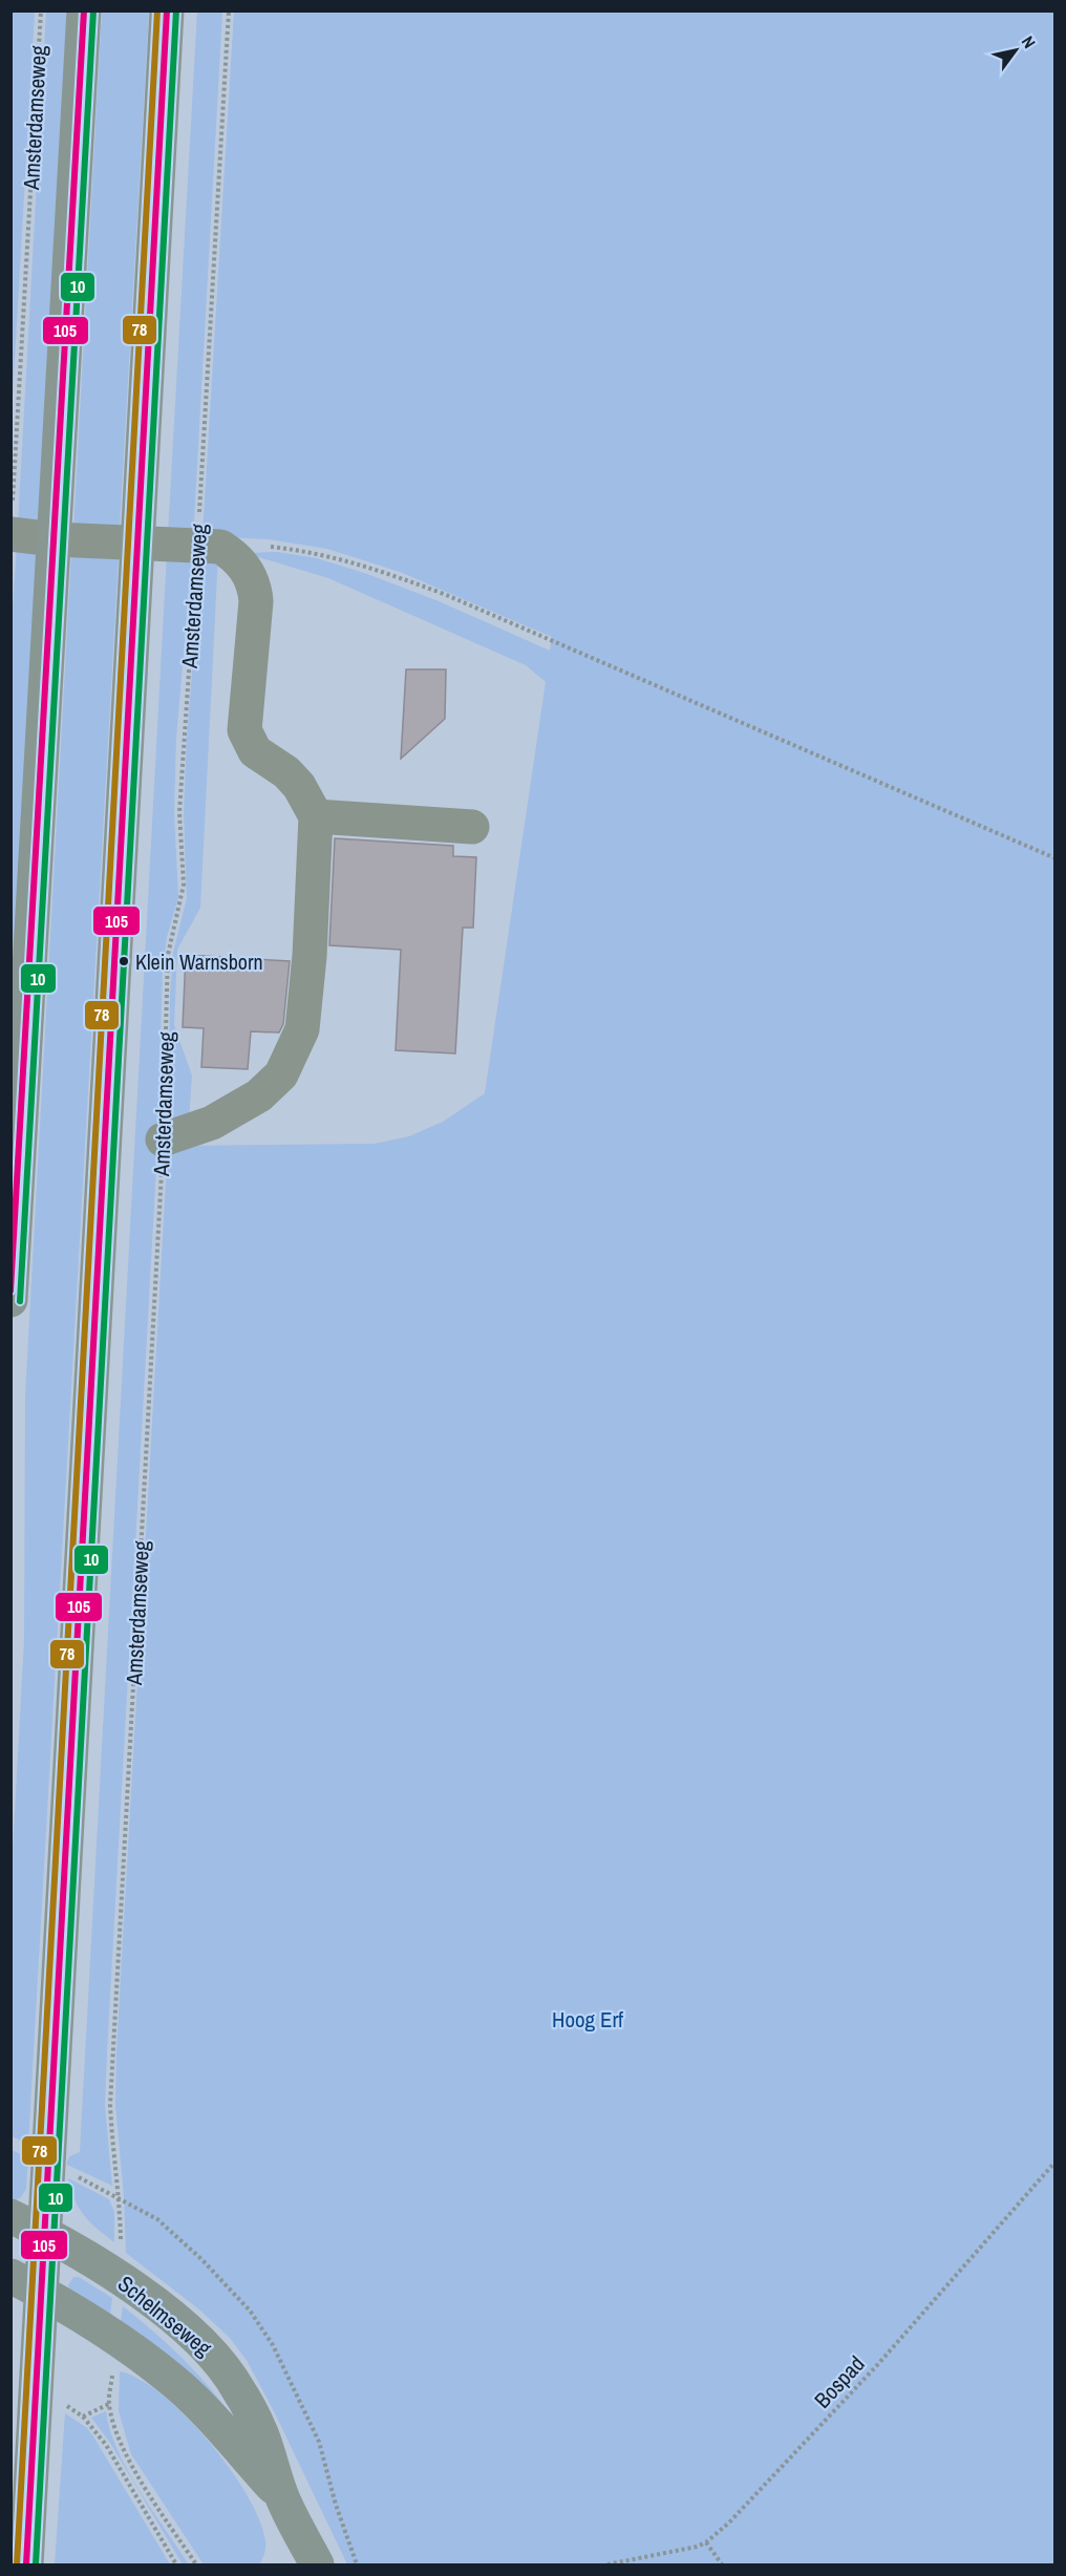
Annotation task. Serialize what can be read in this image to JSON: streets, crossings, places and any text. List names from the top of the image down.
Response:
{
  "streets": {
    "main road": ["Amsterdamseweg", "Schelmseweg"],
    "path": ["Bospad"]
  },
  "parks": ["Hoog Erf"],
  "places": ["Klein Warnsborn"],
  "lines": ["transit line 105", "transit line 10", "transit line 78"],
  "north": "top right"
}
